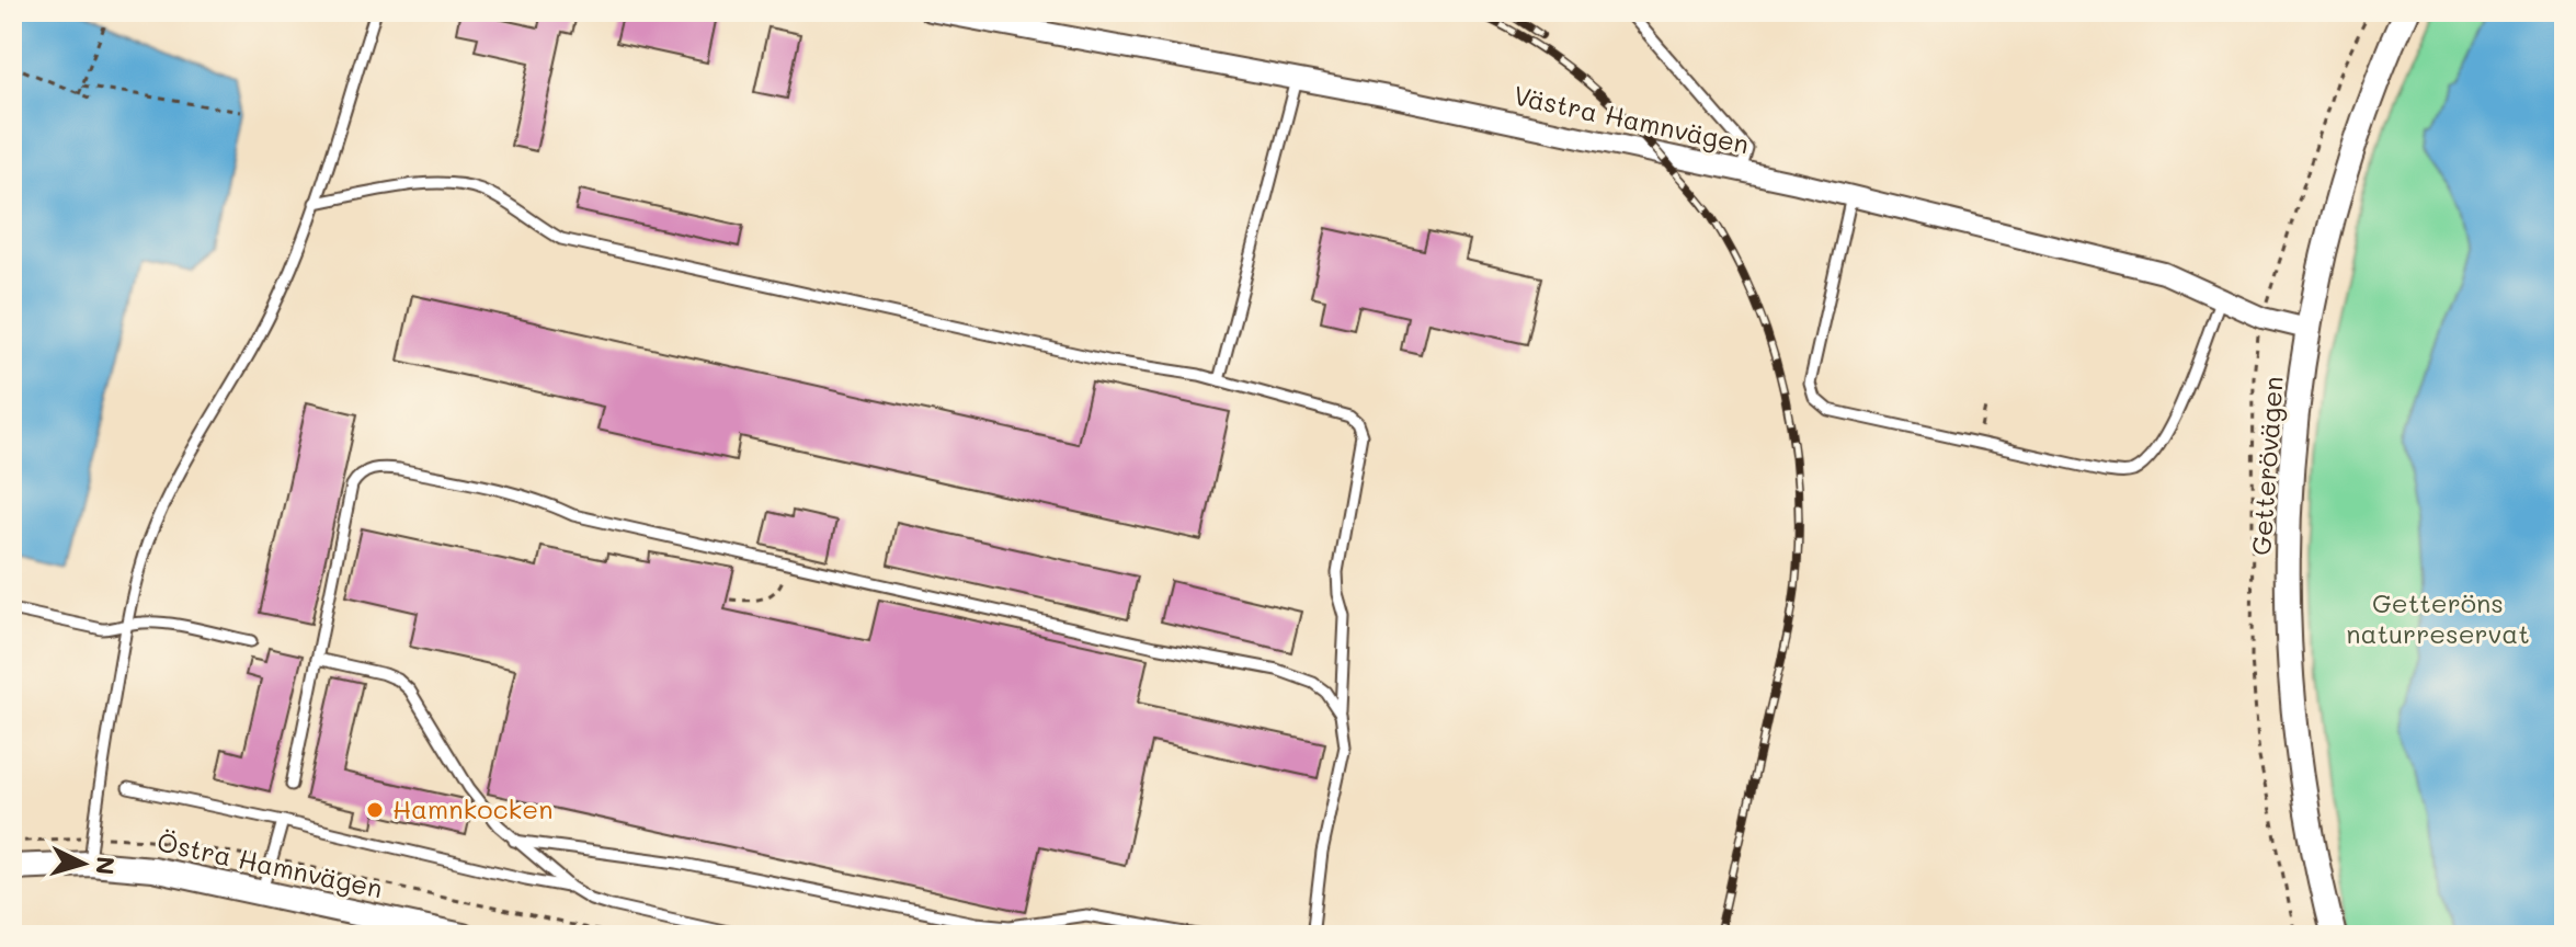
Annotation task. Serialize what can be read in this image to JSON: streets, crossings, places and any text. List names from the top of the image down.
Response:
{
  "streets": {
    "street": ["Västra Hamnvägen", "Getterövägen", "Östra Hamnvägen"]
  },
  "crossings": [
    ["Västra Hamnvägen", "Getterövägen"]
  ],
  "parks": ["Getteröns naturreservat"],
  "places": ["Hamnkocken"],
  "north": "right"
}
